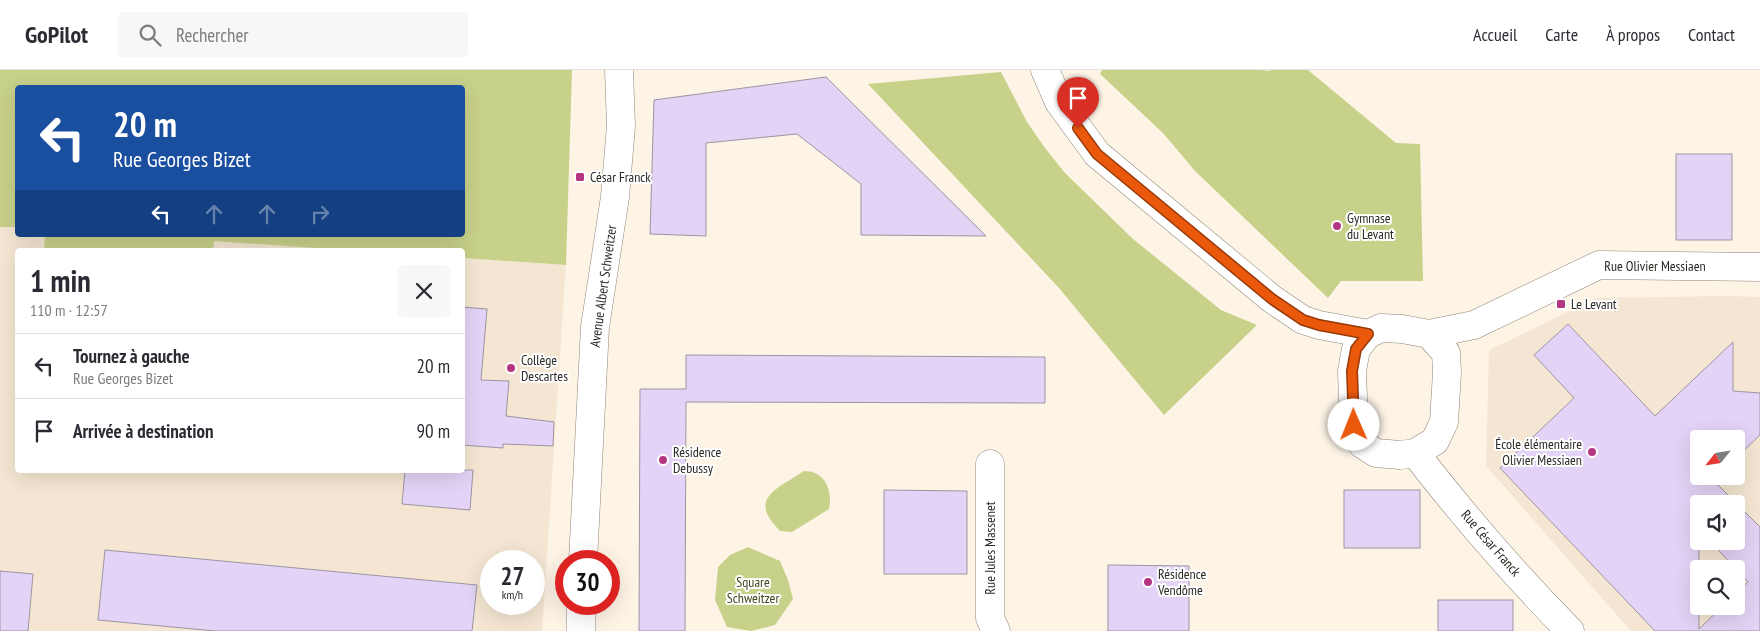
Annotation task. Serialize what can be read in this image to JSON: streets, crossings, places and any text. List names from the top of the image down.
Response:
{
  "streets": {
    "street": [
      "Rue Olivier Messiaen",
      "Avenue Albert Schweitzer",
      "Rue César Franck",
      "Rue Jules Massenet"
    ]
  },
  "crossings": [
    ["Rue Olivier Messiaen", "Rue César Franck"]
  ],
  "parks": ["Square Schweitzer"],
  "places": {
    "transit": ["César Franck", "Le Levant"],
    "other": [
      "Gymnase du Levant",
      "Collège Descartes",
      "École élémentaire Olivier Messiaen",
      "Résidence Debussy",
      "Résidence Vendôme"
    ]
  },
  "north": "bottom left",
  "page": {
    "header": "GoPilot",
    "search": "Rechercher",
    "nav": [
      "Accueil",
      "Carte",
      "À propos",
      "Contact"
    ],
    "turn": ["20 m", "Rue Georges Bizet"],
    "heading": ["1 min", "110 m · 12:57"],
    "list": [
      {
        "name": "Tournez à gauche",
        "note": "Rue Georges Bizet",
        "value": "20 m"
      },
      {
        "name": "Arrivée à destination",
        "value": "90 m"
      }
    ],
    "speed": "27 km/h",
    "limit": "30"
  }
}
